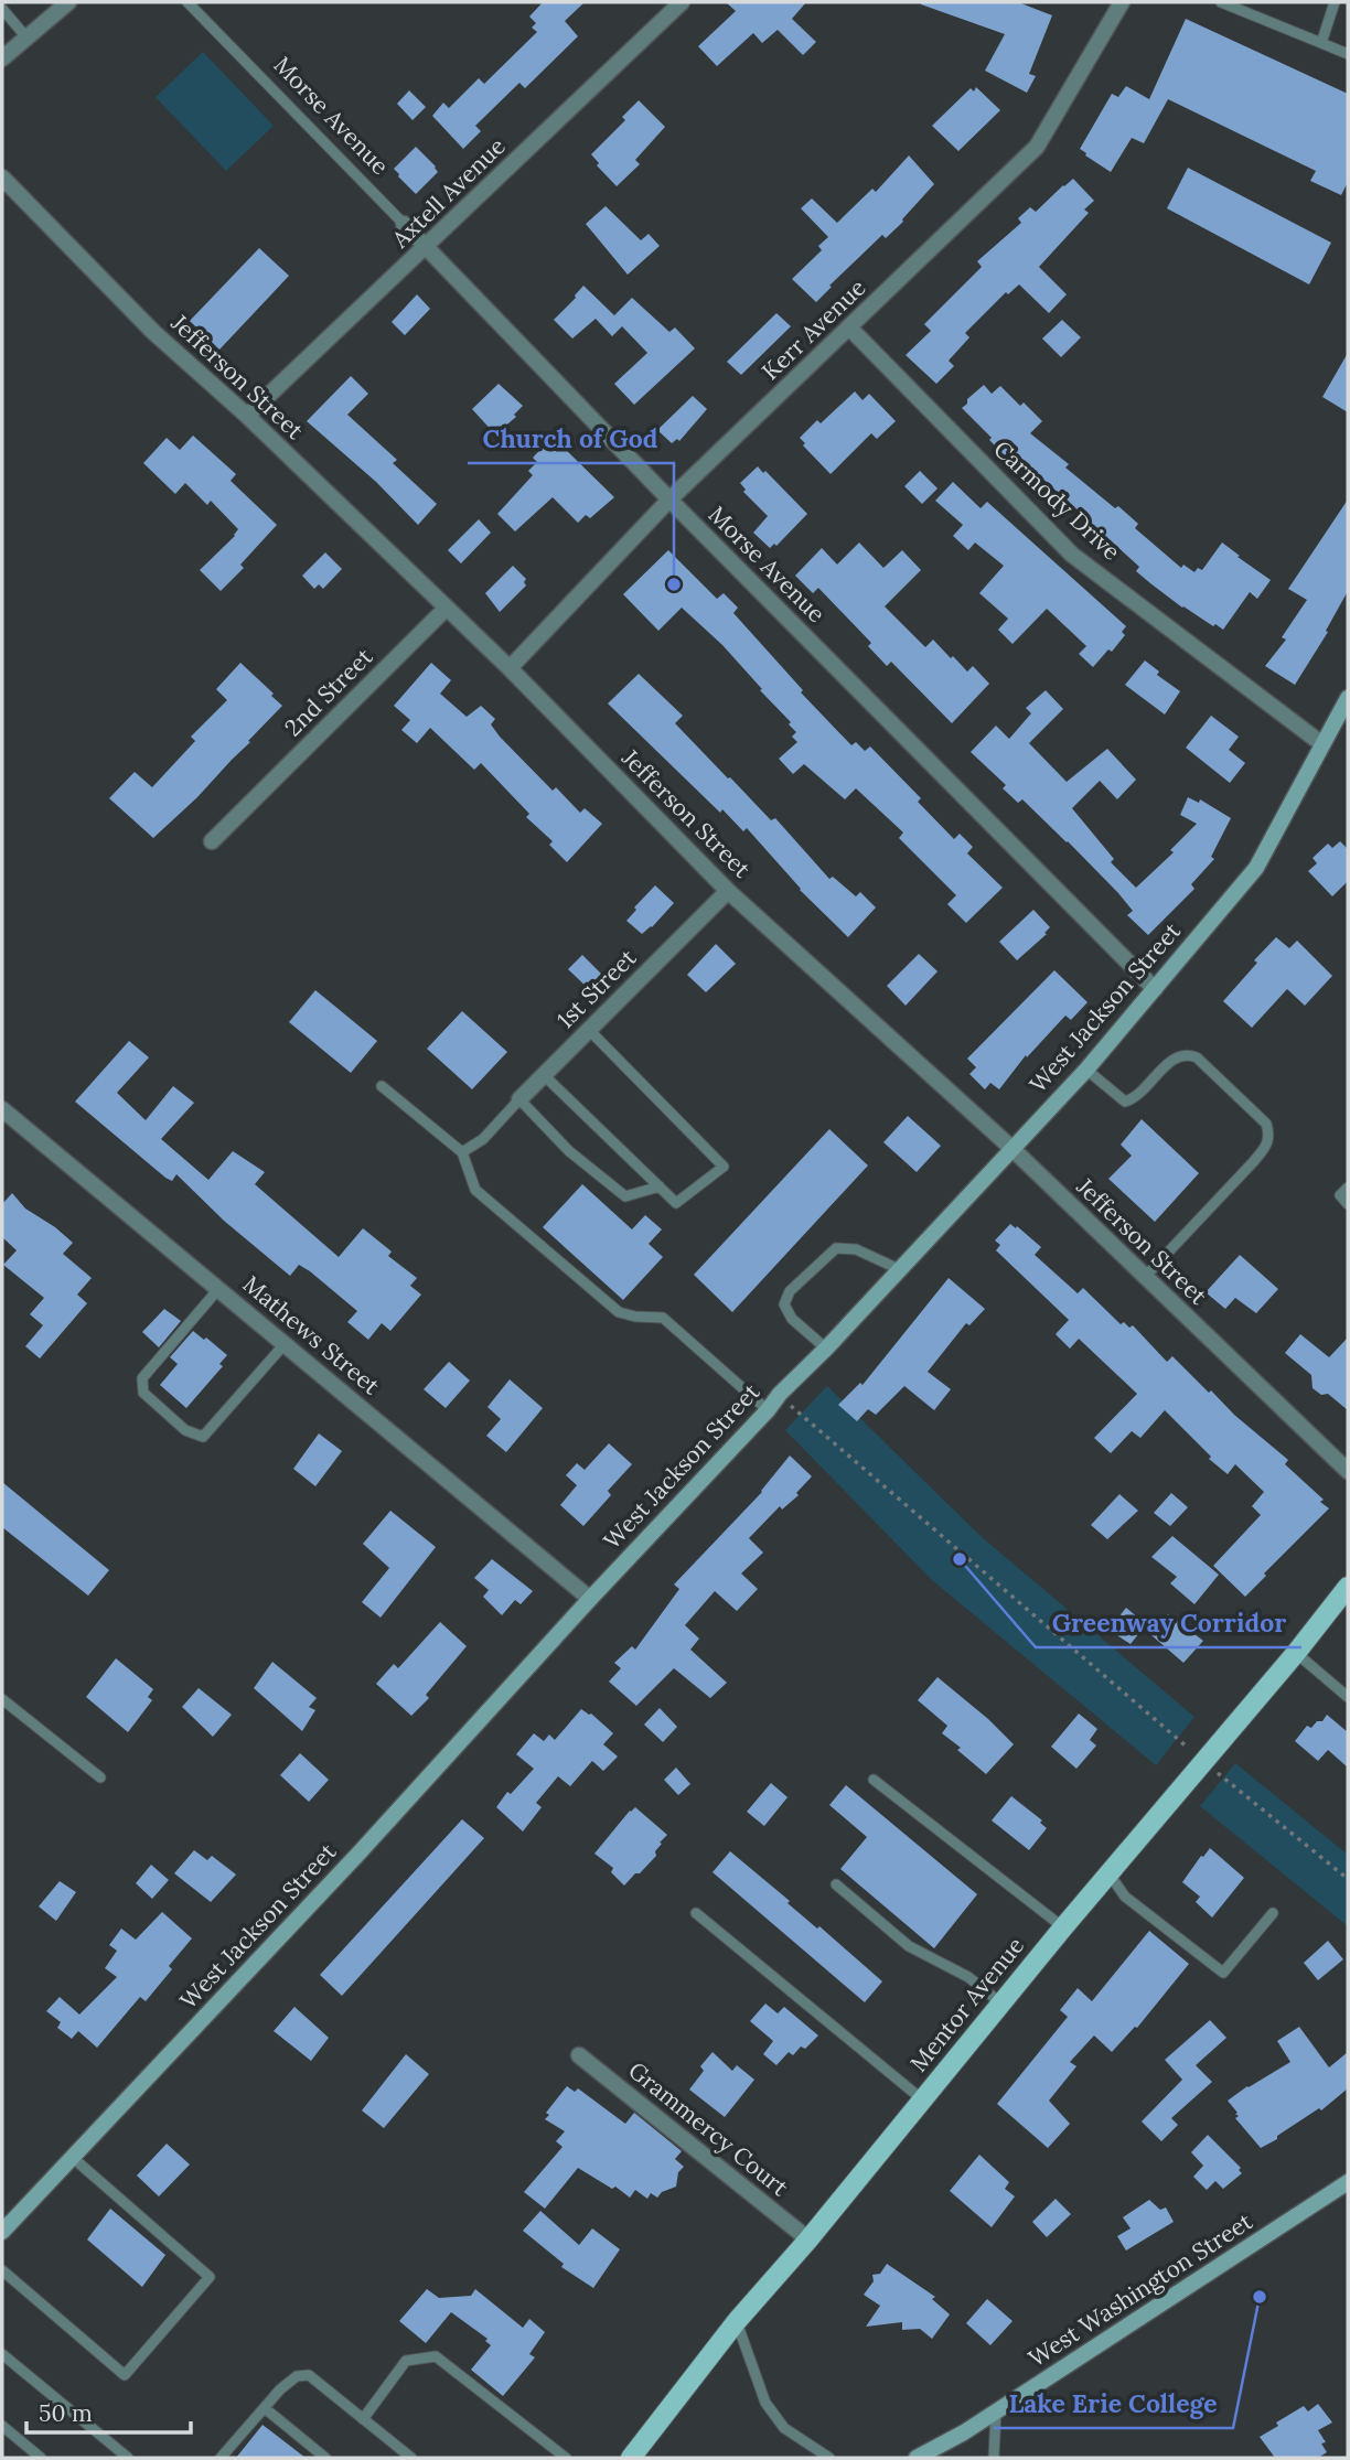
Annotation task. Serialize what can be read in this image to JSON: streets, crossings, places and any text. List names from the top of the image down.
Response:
{
  "streets": {
    "main road": ["Mentor Avenue"],
    "street": [
      "Morse Avenue",
      "Axtell Avenue",
      "Kerr Avenue",
      "Jefferson Street",
      "Carmody Drive",
      "2nd Street",
      "1st Street",
      "West Jackson Street",
      "Mathews Street",
      "Grammercy Court",
      "West Washington Street"
    ]
  },
  "crossings": [
    ["Morse Avenue", "Axtell Avenue"],
    ["Morse Avenue", "Kerr Avenue"],
    ["Morse Avenue", "West Jackson Street"],
    ["Axtell Avenue", "Jefferson Street"],
    ["Kerr Avenue", "Jefferson Street"],
    ["Kerr Avenue", "Carmody Drive"],
    ["Jefferson Street", "2nd Street"],
    ["Jefferson Street", "1st Street"],
    ["Jefferson Street", "West Jackson Street"],
    ["Carmody Drive", "West Jackson Street"],
    ["West Jackson Street", "Mathews Street"],
    ["Mentor Avenue", "Grammercy Court"]
  ],
  "places": ["Church of God", "Greenway Corridor", "Lake Erie College"],
  "scale_bar": "50 m"
}
